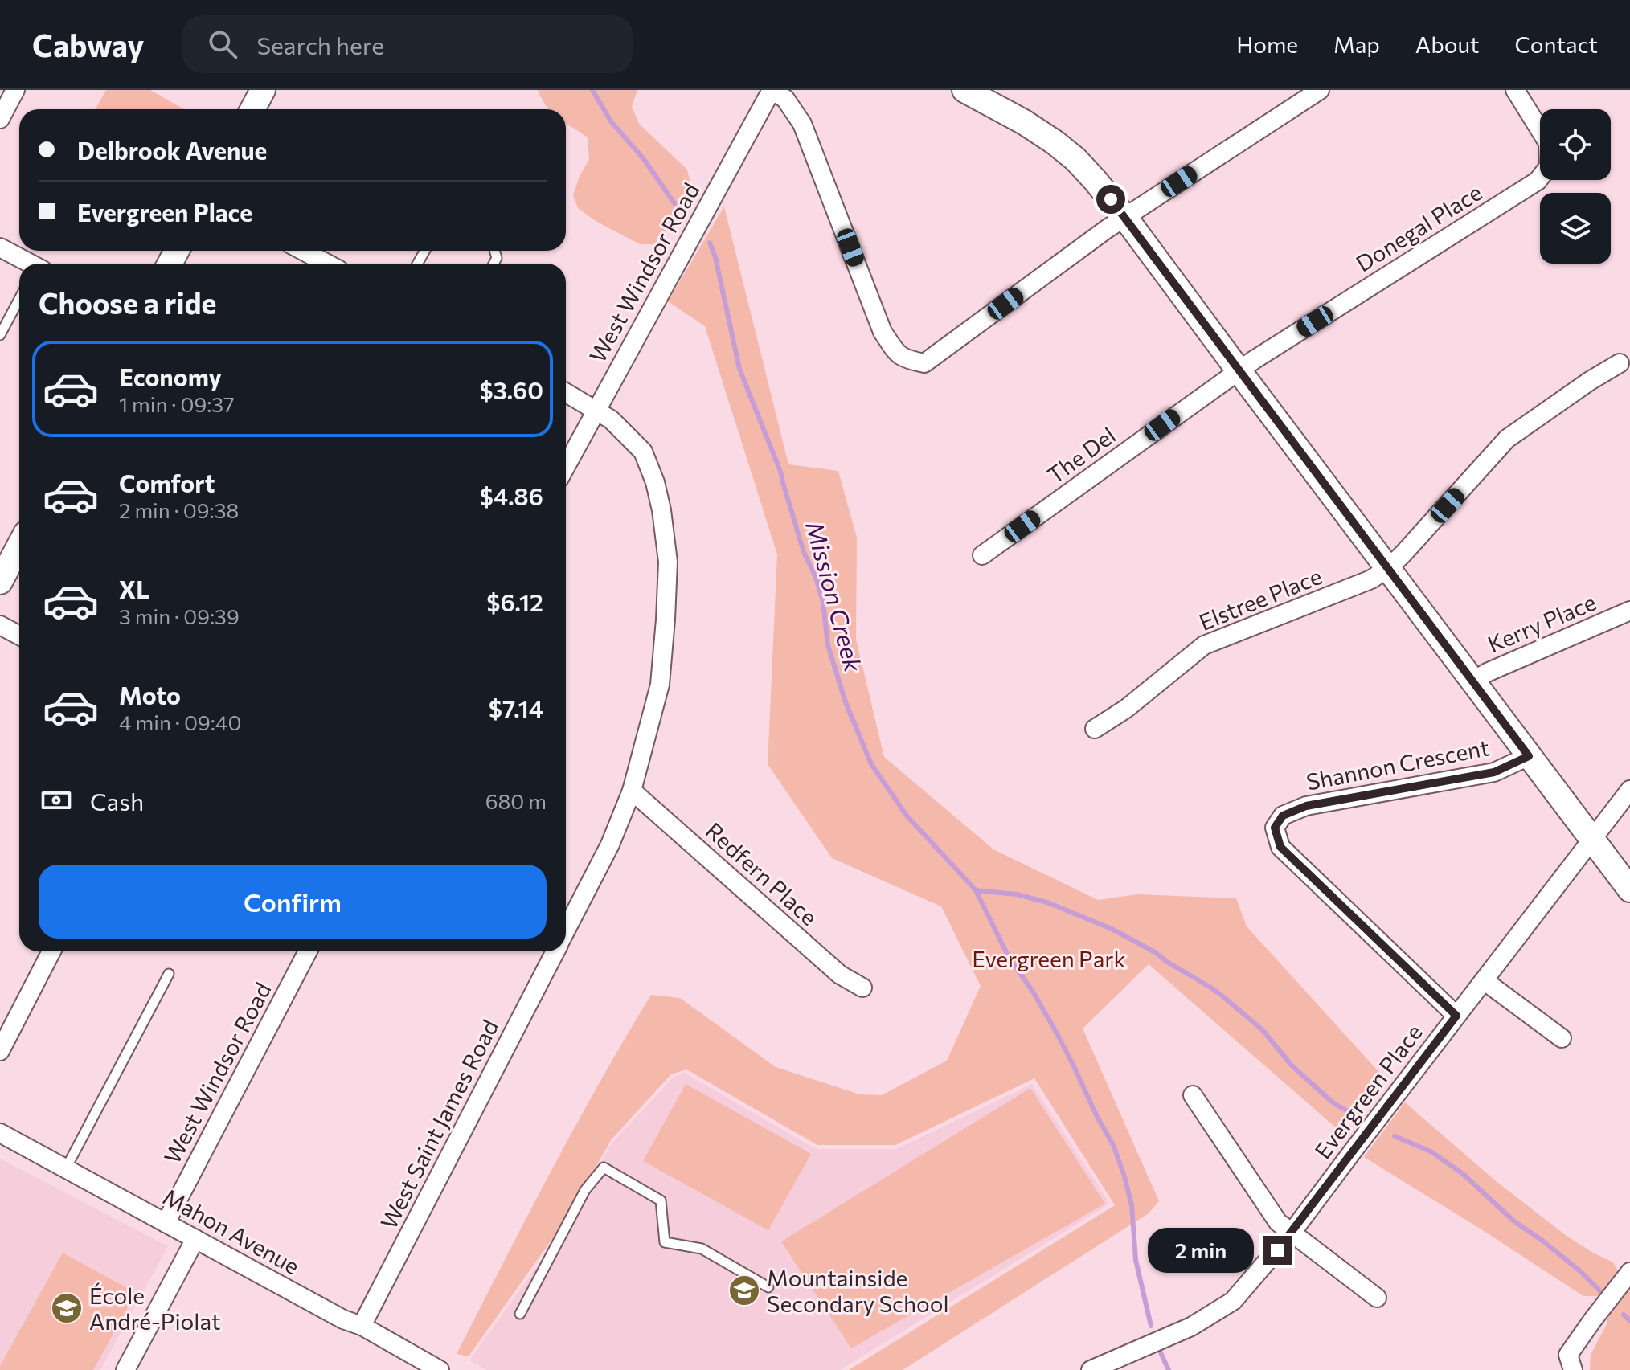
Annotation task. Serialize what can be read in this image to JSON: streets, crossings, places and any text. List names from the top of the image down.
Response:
{
  "streets": {
    "street": [
      "Donegal Place",
      "West Windsor Road",
      "The Del",
      "Elstree Place",
      "Kerry Place",
      "Shannon Crescent",
      "Redfern Place",
      "Evergreen Place",
      "West Saint James Road",
      "Mahon Avenue"
    ]
  },
  "crossings": [
    ["Donegal Place", "The Del"],
    ["West Windsor Road", "West Saint James Road"],
    ["West Windsor Road", "Mahon Avenue"],
    ["Shannon Crescent", "Evergreen Place"],
    ["Redfern Place", "West Saint James Road"],
    ["West Saint James Road", "Mahon Avenue"]
  ],
  "water": ["Mission Creek"],
  "parks": ["Evergreen Park"],
  "places": {
    "school or university": ["Mountainside Secondary School", "École André-Piolat"]
  },
  "page": {
    "header": "Cabway",
    "search": "Search here",
    "nav": [
      "Home",
      "Map",
      "About",
      "Contact"
    ],
    "banner": ["Delbrook Avenue", "Evergreen Place"],
    "heading": "Choose a ride",
    "list": [
      {
        "name": "Economy",
        "note": "1 min · 09:37",
        "value": "$3.60"
      },
      {
        "name": "Comfort",
        "note": "2 min · 09:38",
        "value": "$4.86"
      },
      {
        "name": "XL",
        "note": "3 min · 09:39",
        "value": "$6.12"
      },
      {
        "name": "Moto",
        "note": "4 min · 09:40",
        "value": "$7.14"
      }
    ],
    "pay": ["Cash", "680 m"],
    "buttons": "Confirm",
    "bubble": "2 min"
  }
}
